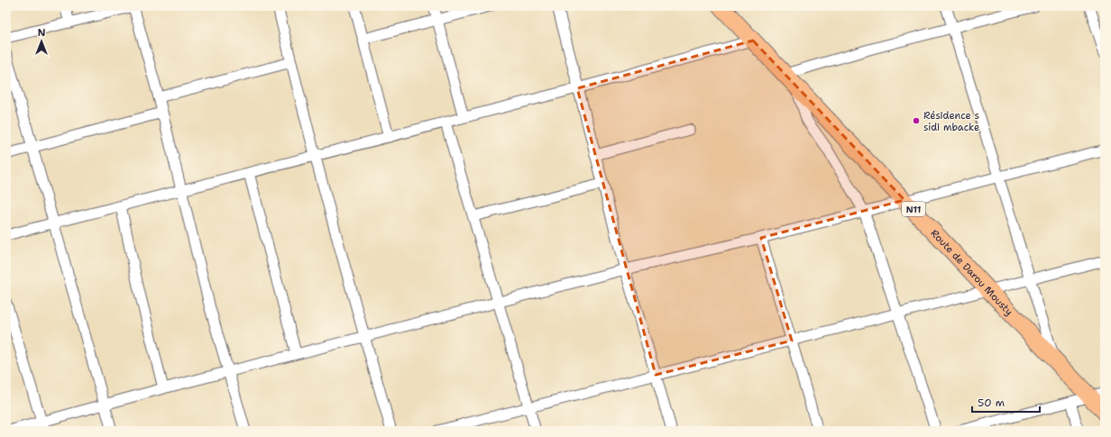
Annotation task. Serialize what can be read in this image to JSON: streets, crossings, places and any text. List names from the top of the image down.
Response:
{
  "streets": {
    "main road": ["N11", "Route de Darou Mousty"]
  },
  "places": ["Résidence s sidi mbacke"],
  "scale_bar": "50 m",
  "north": "top"
}
